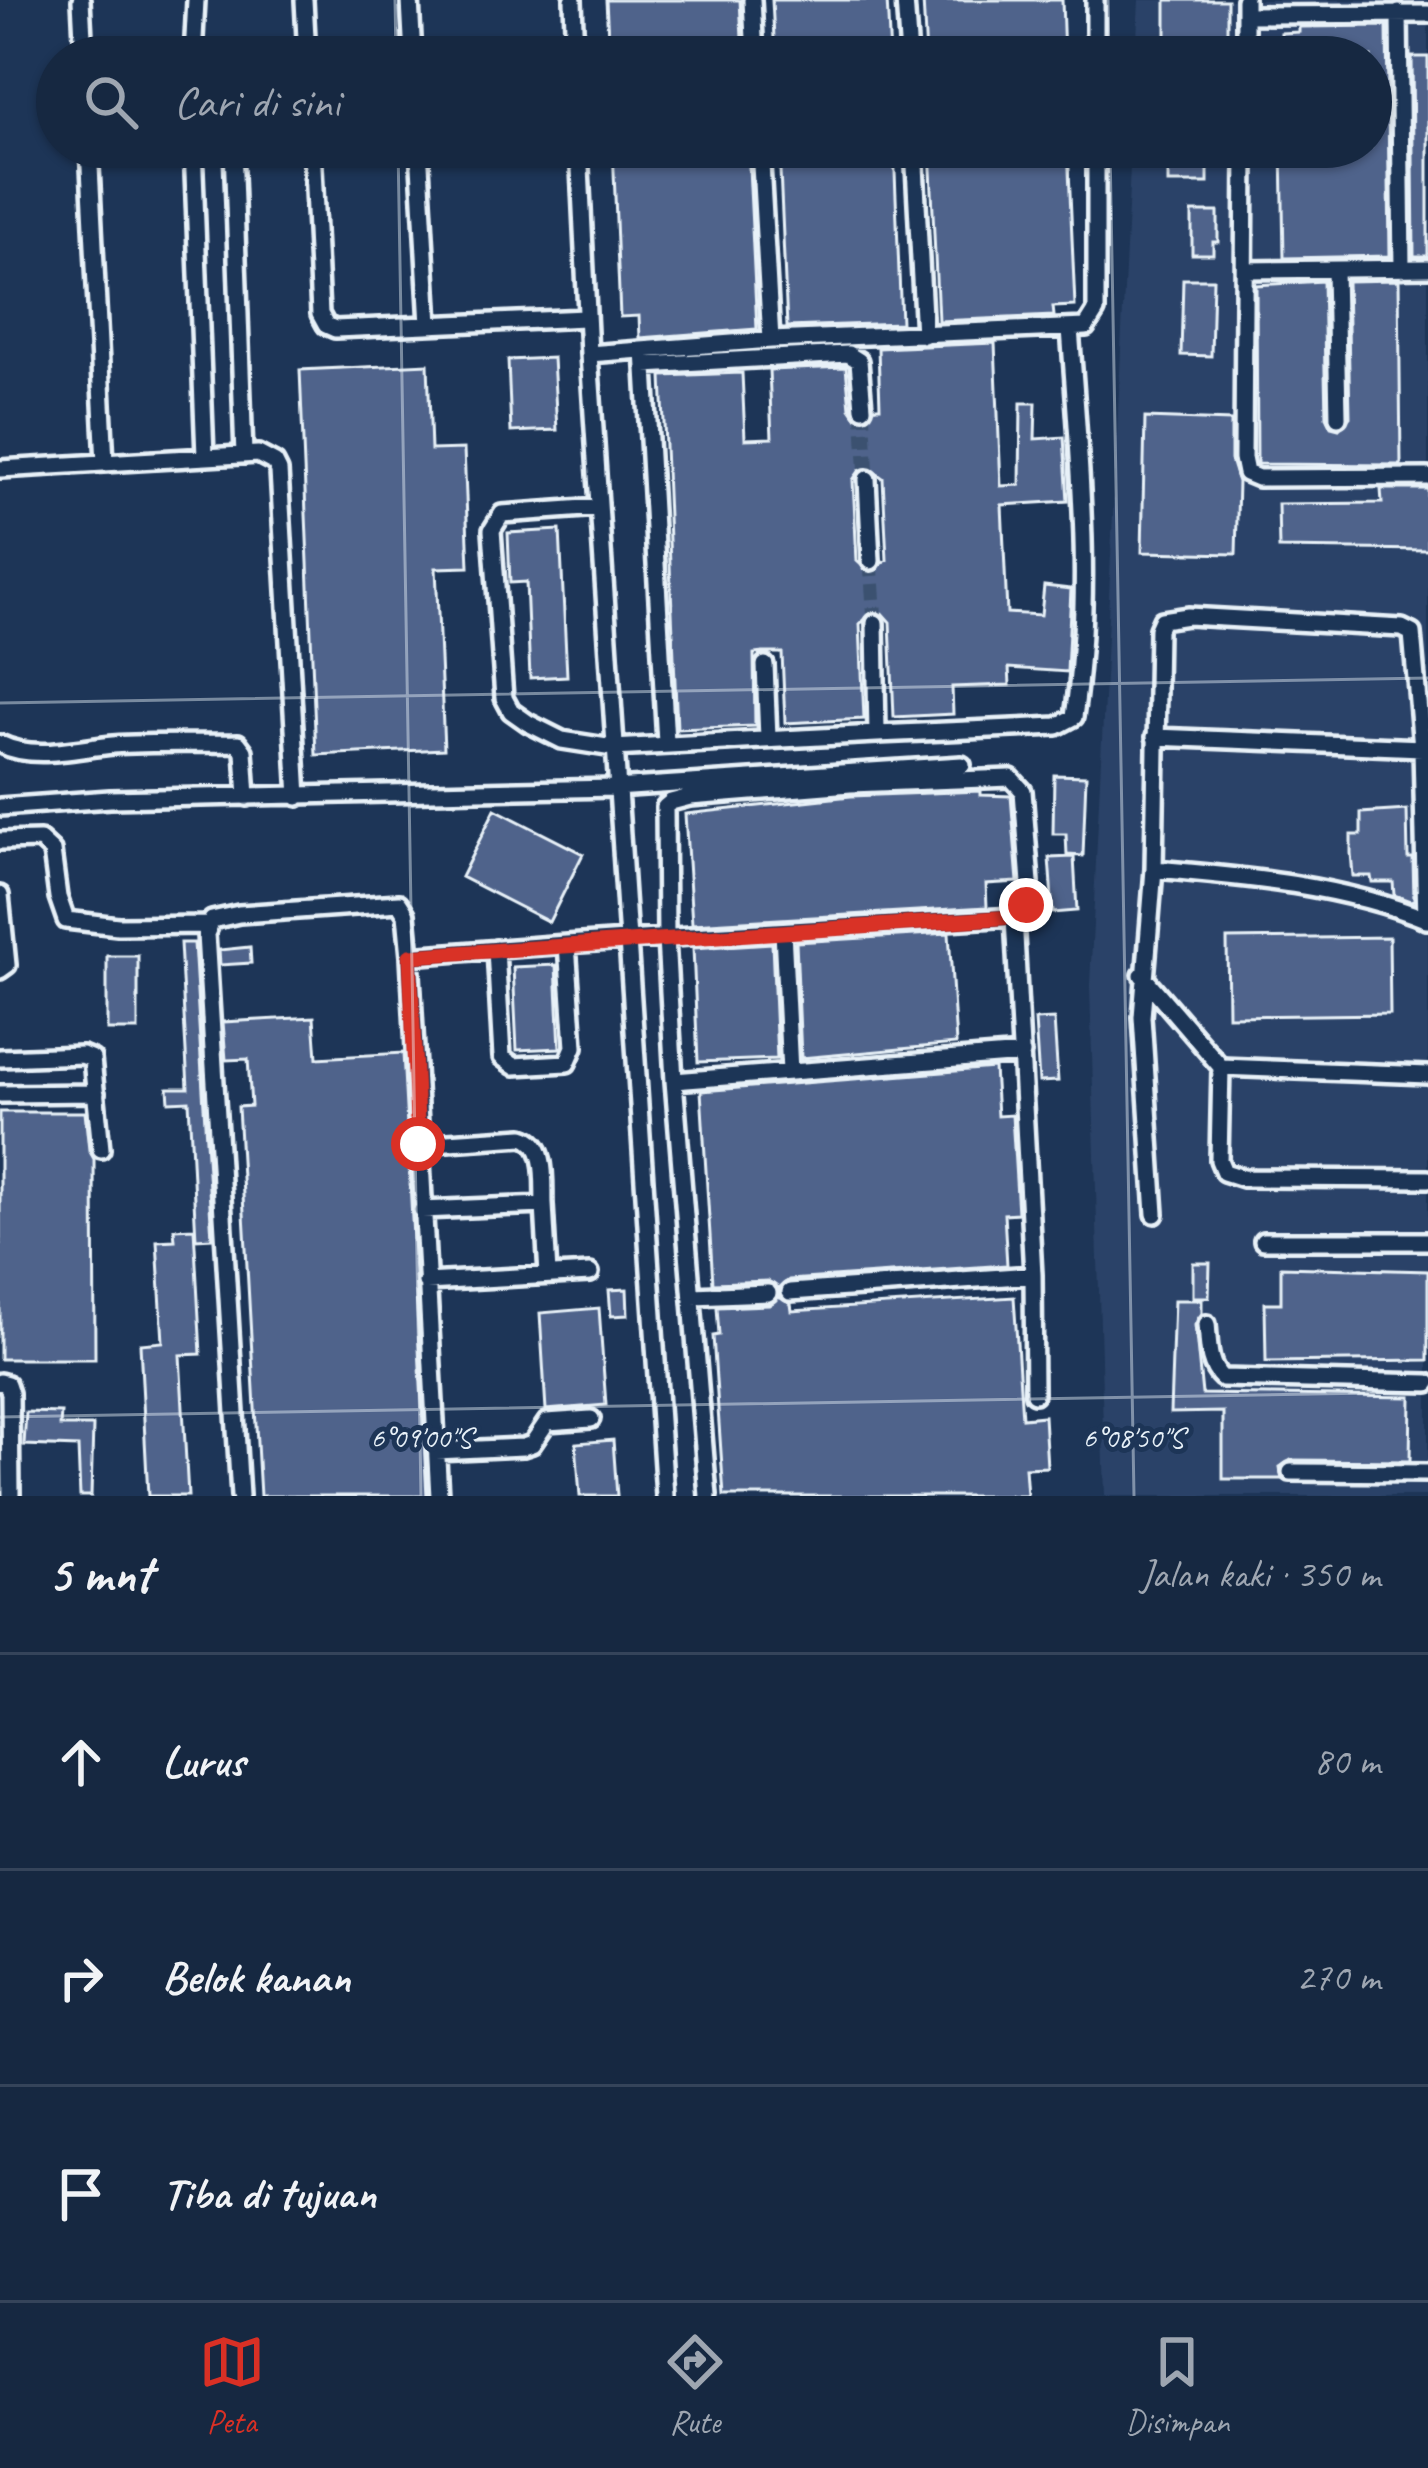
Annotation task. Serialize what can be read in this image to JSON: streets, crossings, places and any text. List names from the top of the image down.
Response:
{
  "page": {
    "search": "Cari di sini",
    "heading": ["5 mnt", "Jalan kaki · 350 m"],
    "list": [
      ["Lurus", "80 m"],
      ["Belok kanan", "270 m"],
      "Tiba di tujuan"
    ],
    "nav": ["Peta", "Rute", "Disimpan"]
  },
  "coordinates": ["6°09'00\"S", "6°08'50\"S"]
}
